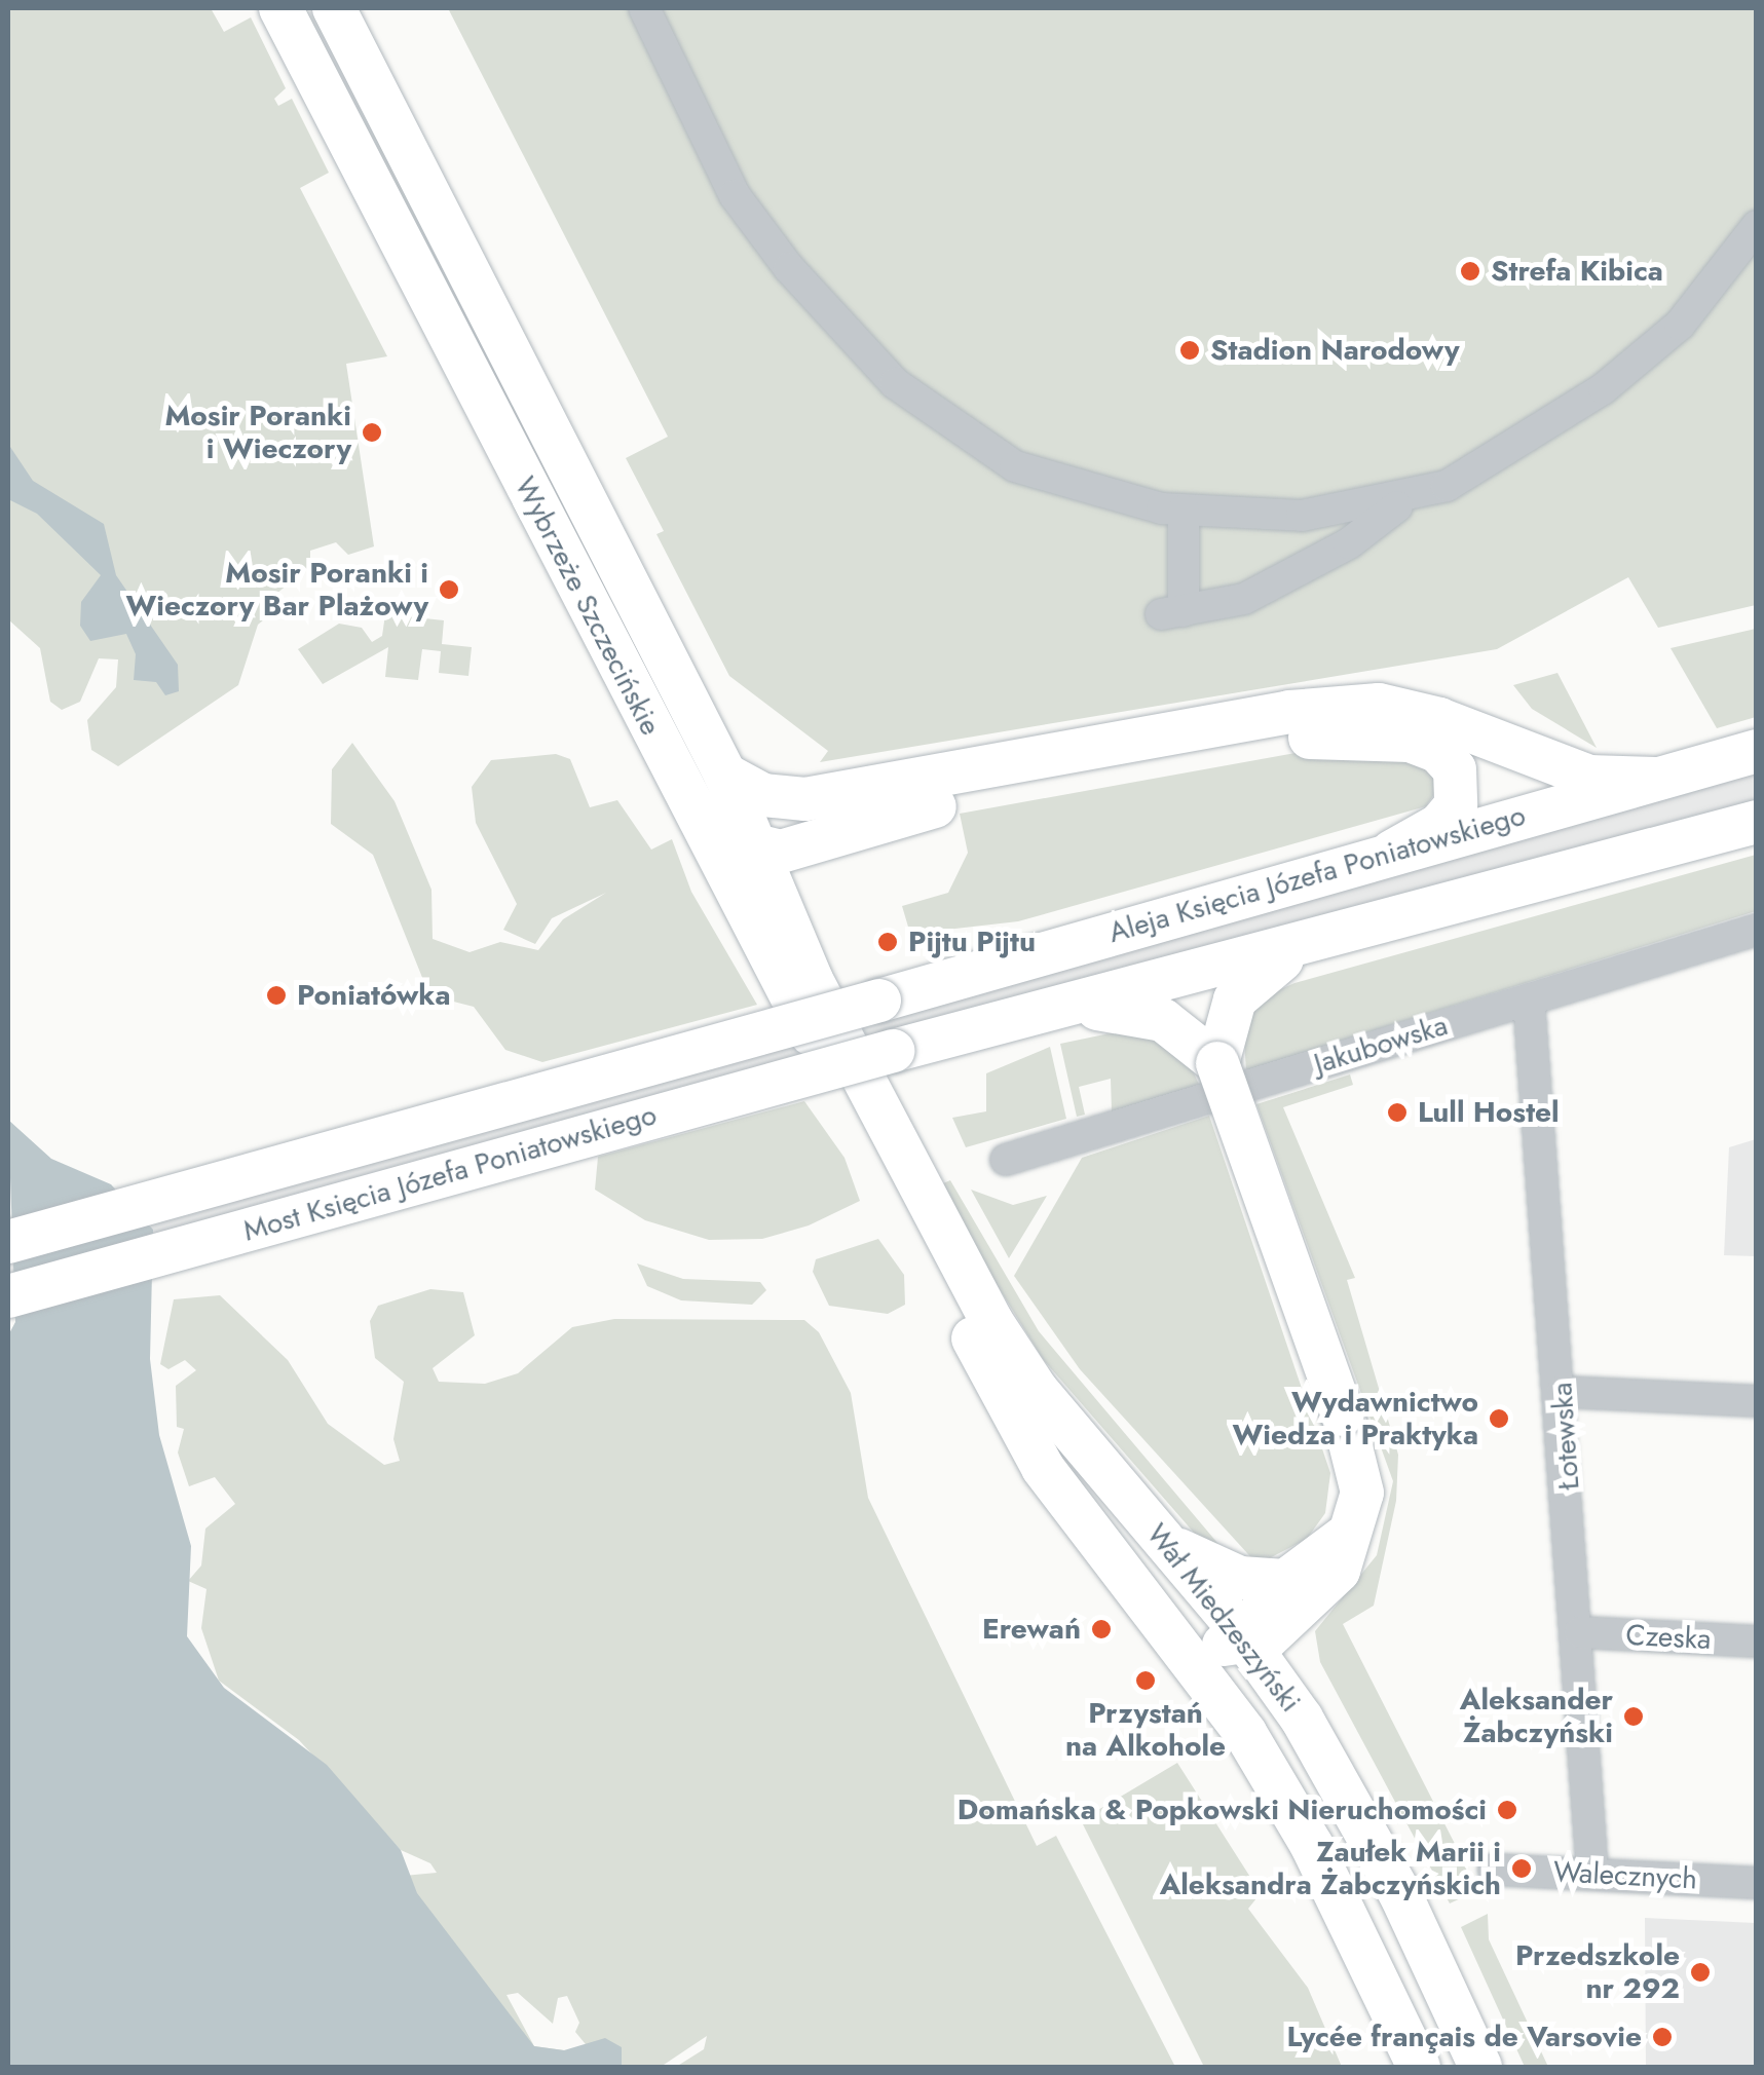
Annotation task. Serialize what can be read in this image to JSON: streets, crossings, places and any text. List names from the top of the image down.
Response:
{
  "streets": {
    "main road": [
      "Wybrzeże Szczecińskie",
      "Aleja Księcia Józefa Poniatowskiego",
      "Most Księcia Józefa Poniatowskiego",
      "Wał Miedzeszyński"
    ],
    "street": [
      "Jakubowska",
      "Łotewska",
      "Czeska",
      "Walecznych"
    ]
  },
  "crossings": [
    ["Wybrzeże Szczecińskie", "Wał Miedzeszyński"],
    ["Aleja Księcia Józefa Poniatowskiego", "Most Księcia Józefa Poniatowskiego"],
    ["Jakubowska", "Łotewska"],
    ["Łotewska", "Czeska"],
    ["Łotewska", "Walecznych"]
  ],
  "places": [
    "Strefa Kibica",
    "Stadion Narodowy",
    "Mosir Poranki i Wieczory",
    "Mosir Poranki i Wieczory Bar Plażowy",
    "Pijtu Pijtu",
    "Poniatówka",
    "Lull Hostel",
    "Wydawnictwo Wiedza i Praktyka",
    "Erewań",
    "Przystań na Alkohole",
    "Aleksander Żabczyński",
    "Domańska & Popkowski Nieruchomości",
    "Zaułek Marii i Aleksandra Żabczyńskich",
    "Przedszkole nr 292",
    "Lycée français de Varsovie"
  ]
}
